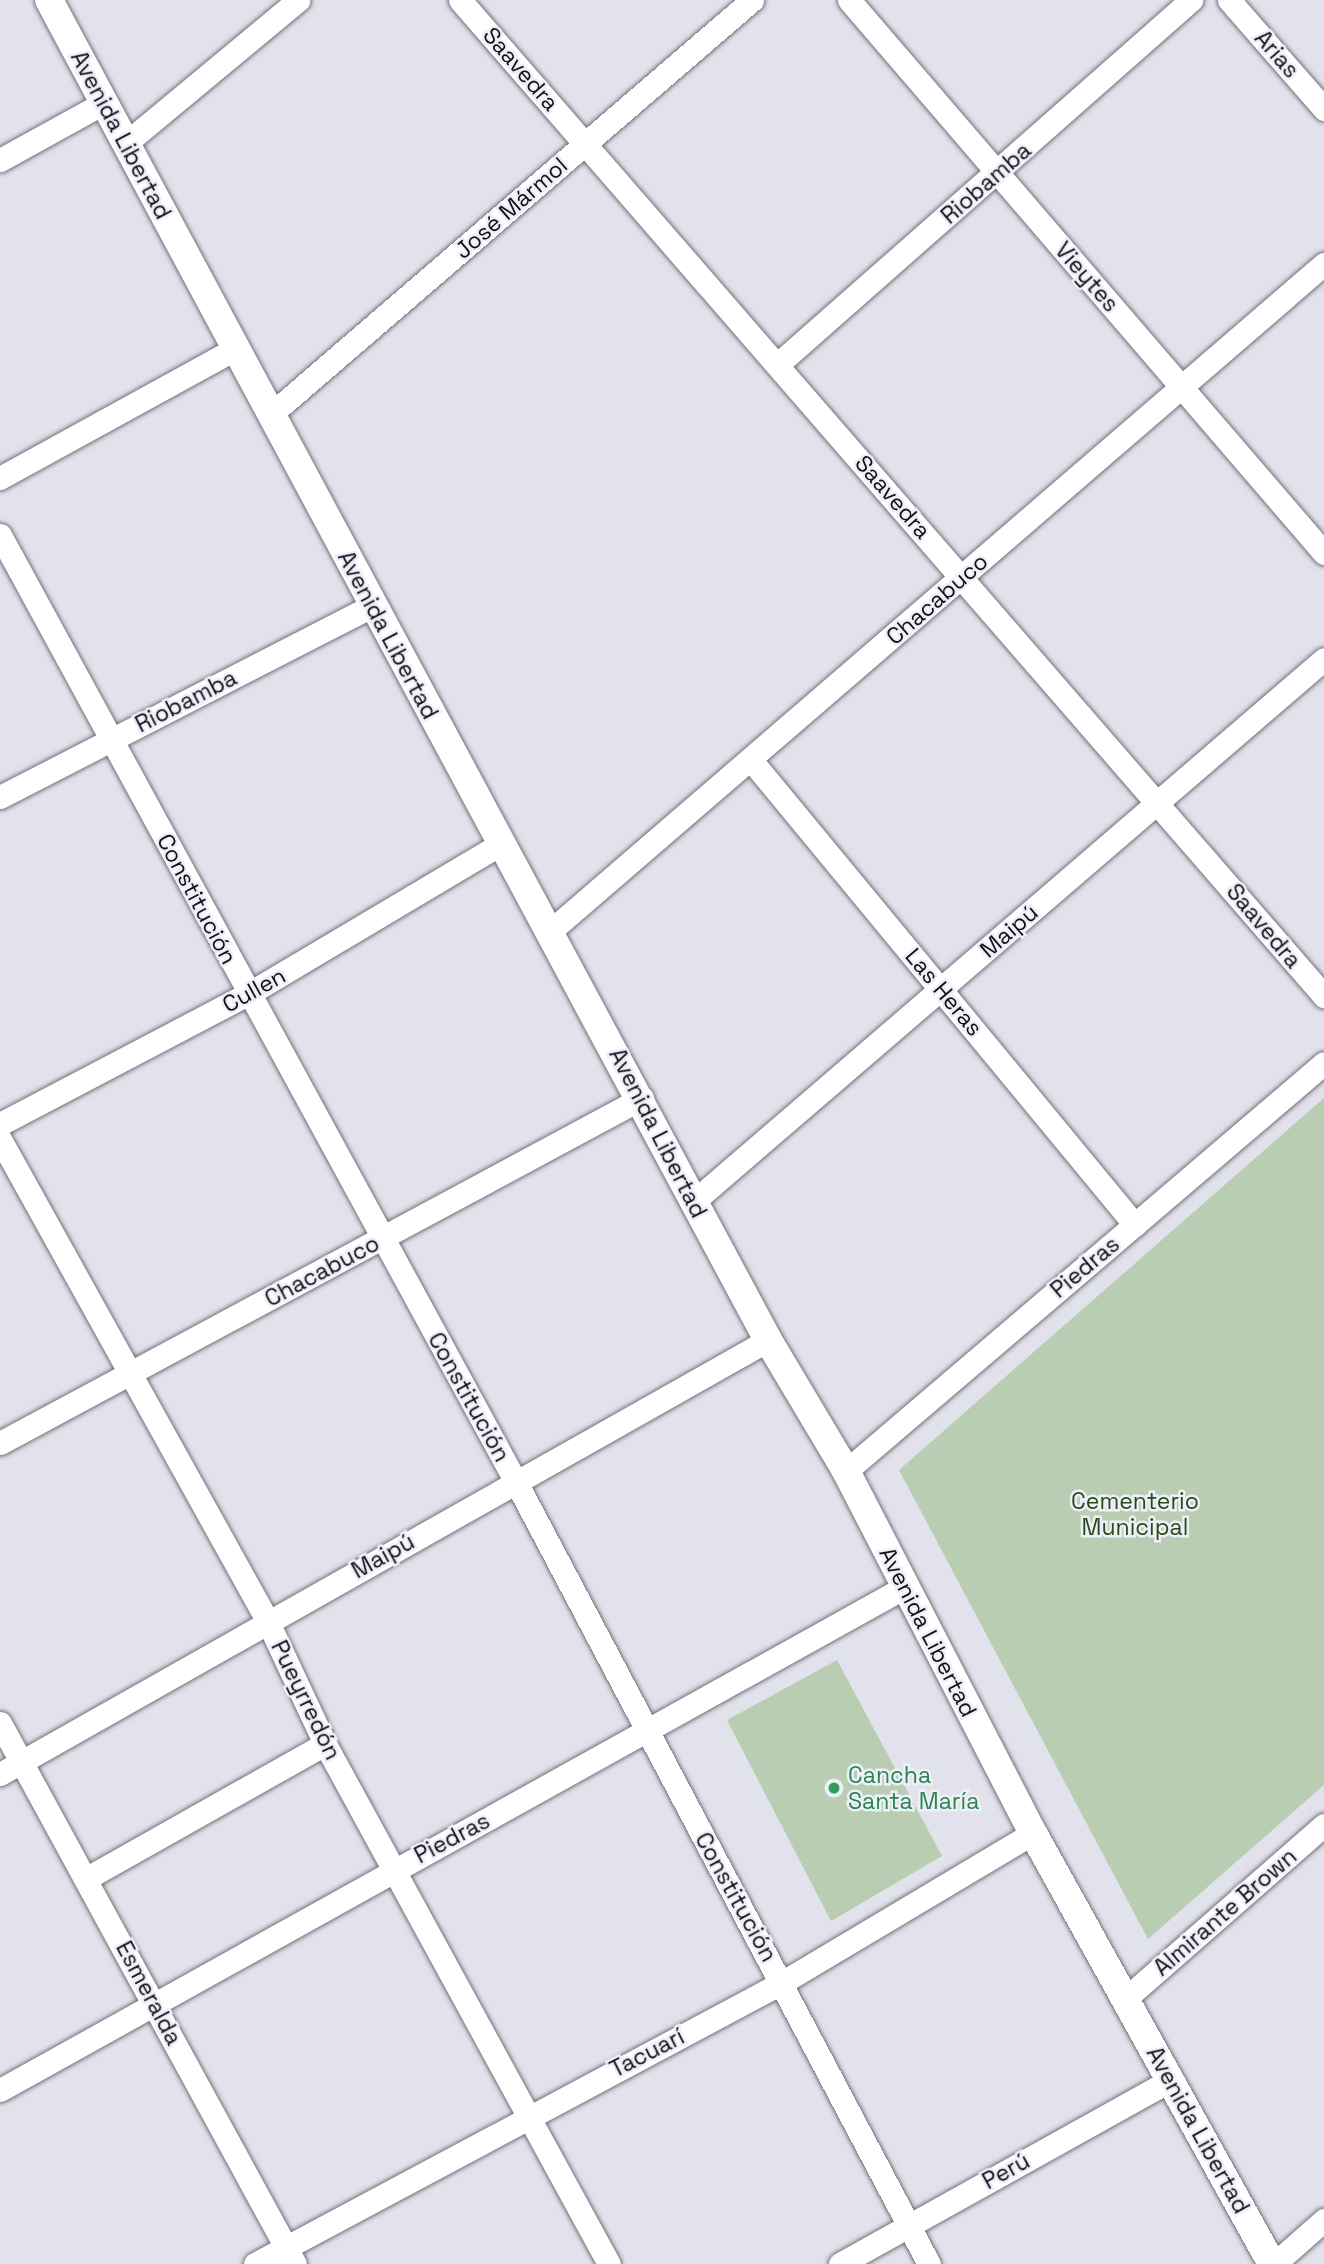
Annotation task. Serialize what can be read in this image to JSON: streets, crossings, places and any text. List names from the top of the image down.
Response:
{
  "streets": {
    "main road": ["Avenida Libertad"],
    "street": [
      "Arias",
      "Saavedra",
      "Riobamba",
      "José Mármol",
      "Vieytes",
      "Chacabuco",
      "Constitución",
      "Maipú",
      "Cullen",
      "Las Heras",
      "Piedras",
      "Pueyrredón",
      "Almirante Brown",
      "Esmeralda",
      "Tacuarí",
      "Perú"
    ]
  },
  "crossings": [
    ["Saavedra", "Riobamba"],
    ["Saavedra", "José Mármol"],
    ["Saavedra", "Chacabuco"],
    ["Saavedra", "Maipú"],
    ["Avenida Libertad", "Riobamba"],
    ["Avenida Libertad", "José Mármol"],
    ["Avenida Libertad", "Chacabuco"],
    ["Avenida Libertad", "Maipú"],
    ["Avenida Libertad", "Cullen"],
    ["Avenida Libertad", "Piedras"],
    ["Avenida Libertad", "Almirante Brown"],
    ["Avenida Libertad", "Tacuarí"],
    ["Avenida Libertad", "Perú"],
    ["Riobamba", "Vieytes"],
    ["Riobamba", "Constitución"],
    ["Vieytes", "Chacabuco"],
    ["Chacabuco", "Constitución"],
    ["Chacabuco", "Las Heras"],
    ["Chacabuco", "Pueyrredón"],
    ["Constitución", "Maipú"],
    ["Constitución", "Cullen"],
    ["Constitución", "Piedras"],
    ["Constitución", "Tacuarí"],
    ["Constitución", "Perú"],
    ["Maipú", "Las Heras"],
    ["Maipú", "Pueyrredón"],
    ["Maipú", "Esmeralda"],
    ["Las Heras", "Piedras"],
    ["Piedras", "Pueyrredón"],
    ["Piedras", "Esmeralda"],
    ["Pueyrredón", "Tacuarí"],
    ["Esmeralda", "Tacuarí"]
  ],
  "parks": ["Cementerio Municipal"],
  "places": ["Cancha Santa María"]
}
